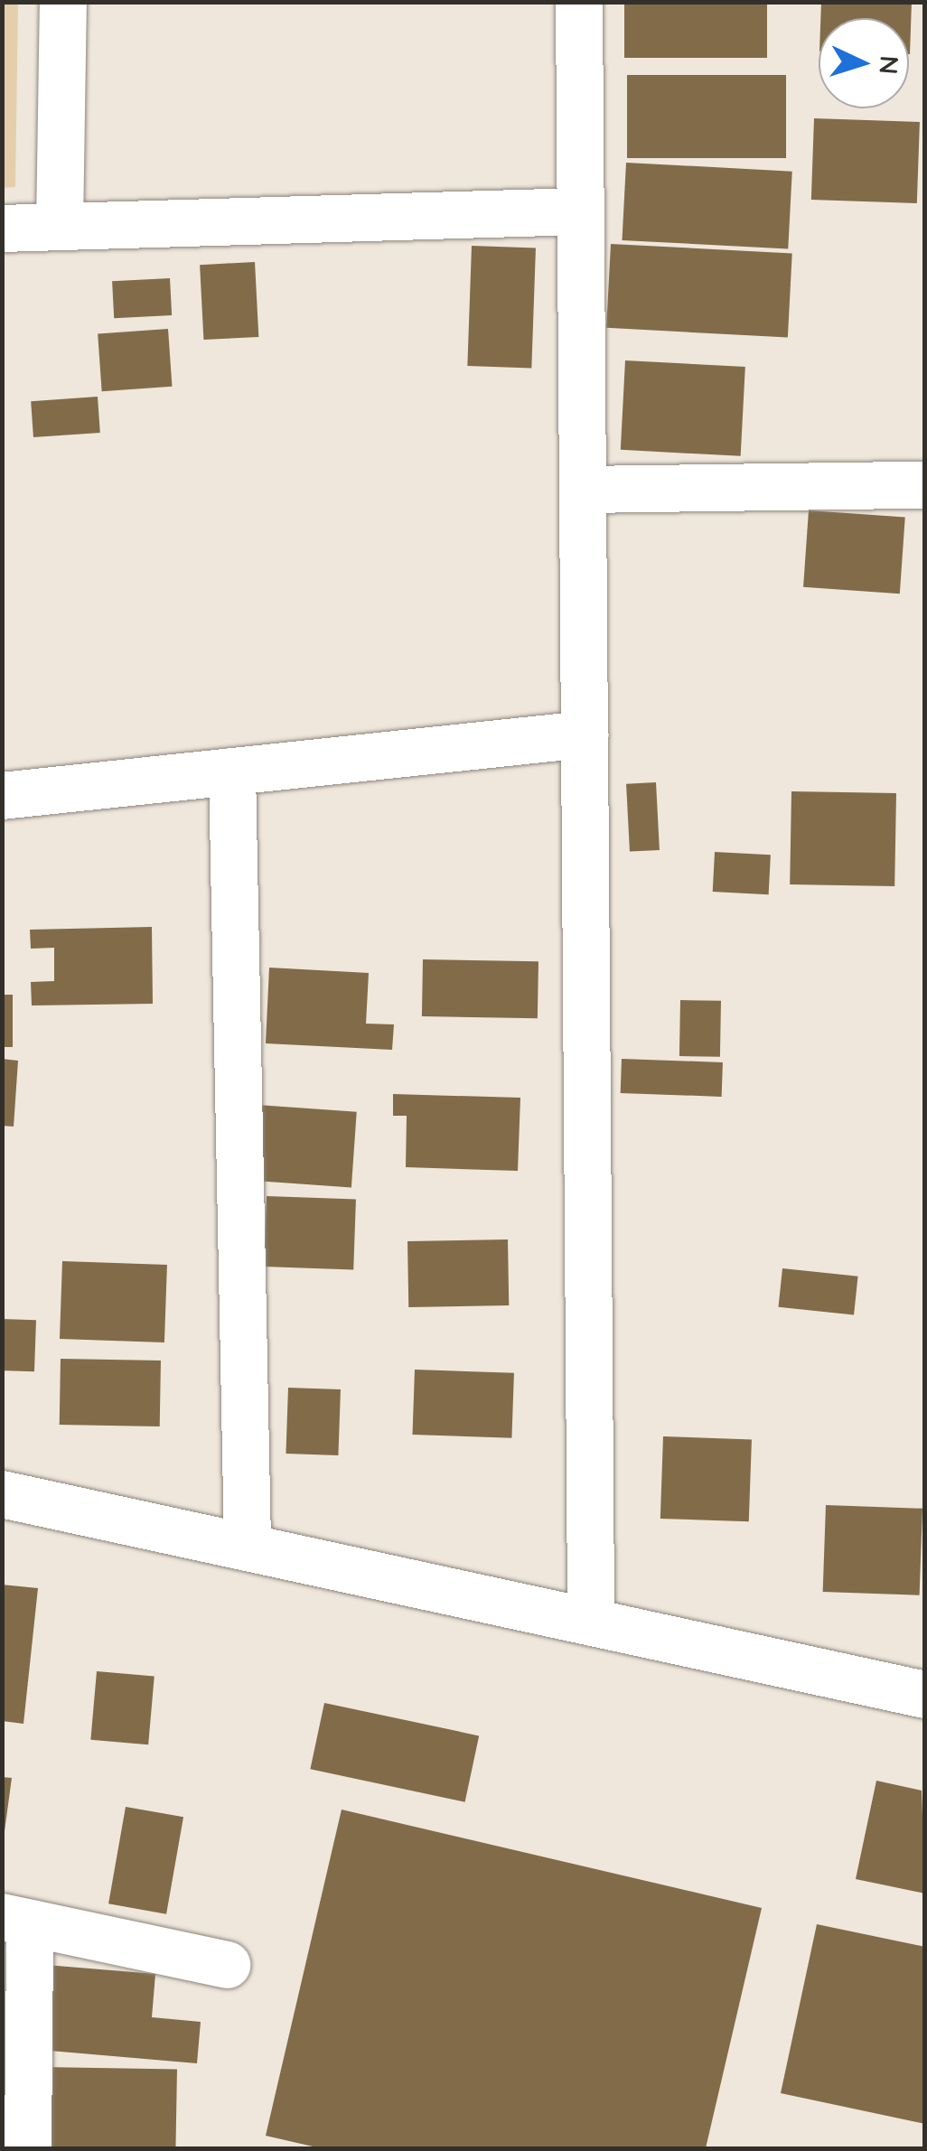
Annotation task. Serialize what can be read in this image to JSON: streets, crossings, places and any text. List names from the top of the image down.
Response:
{
  "north": "right"
}
